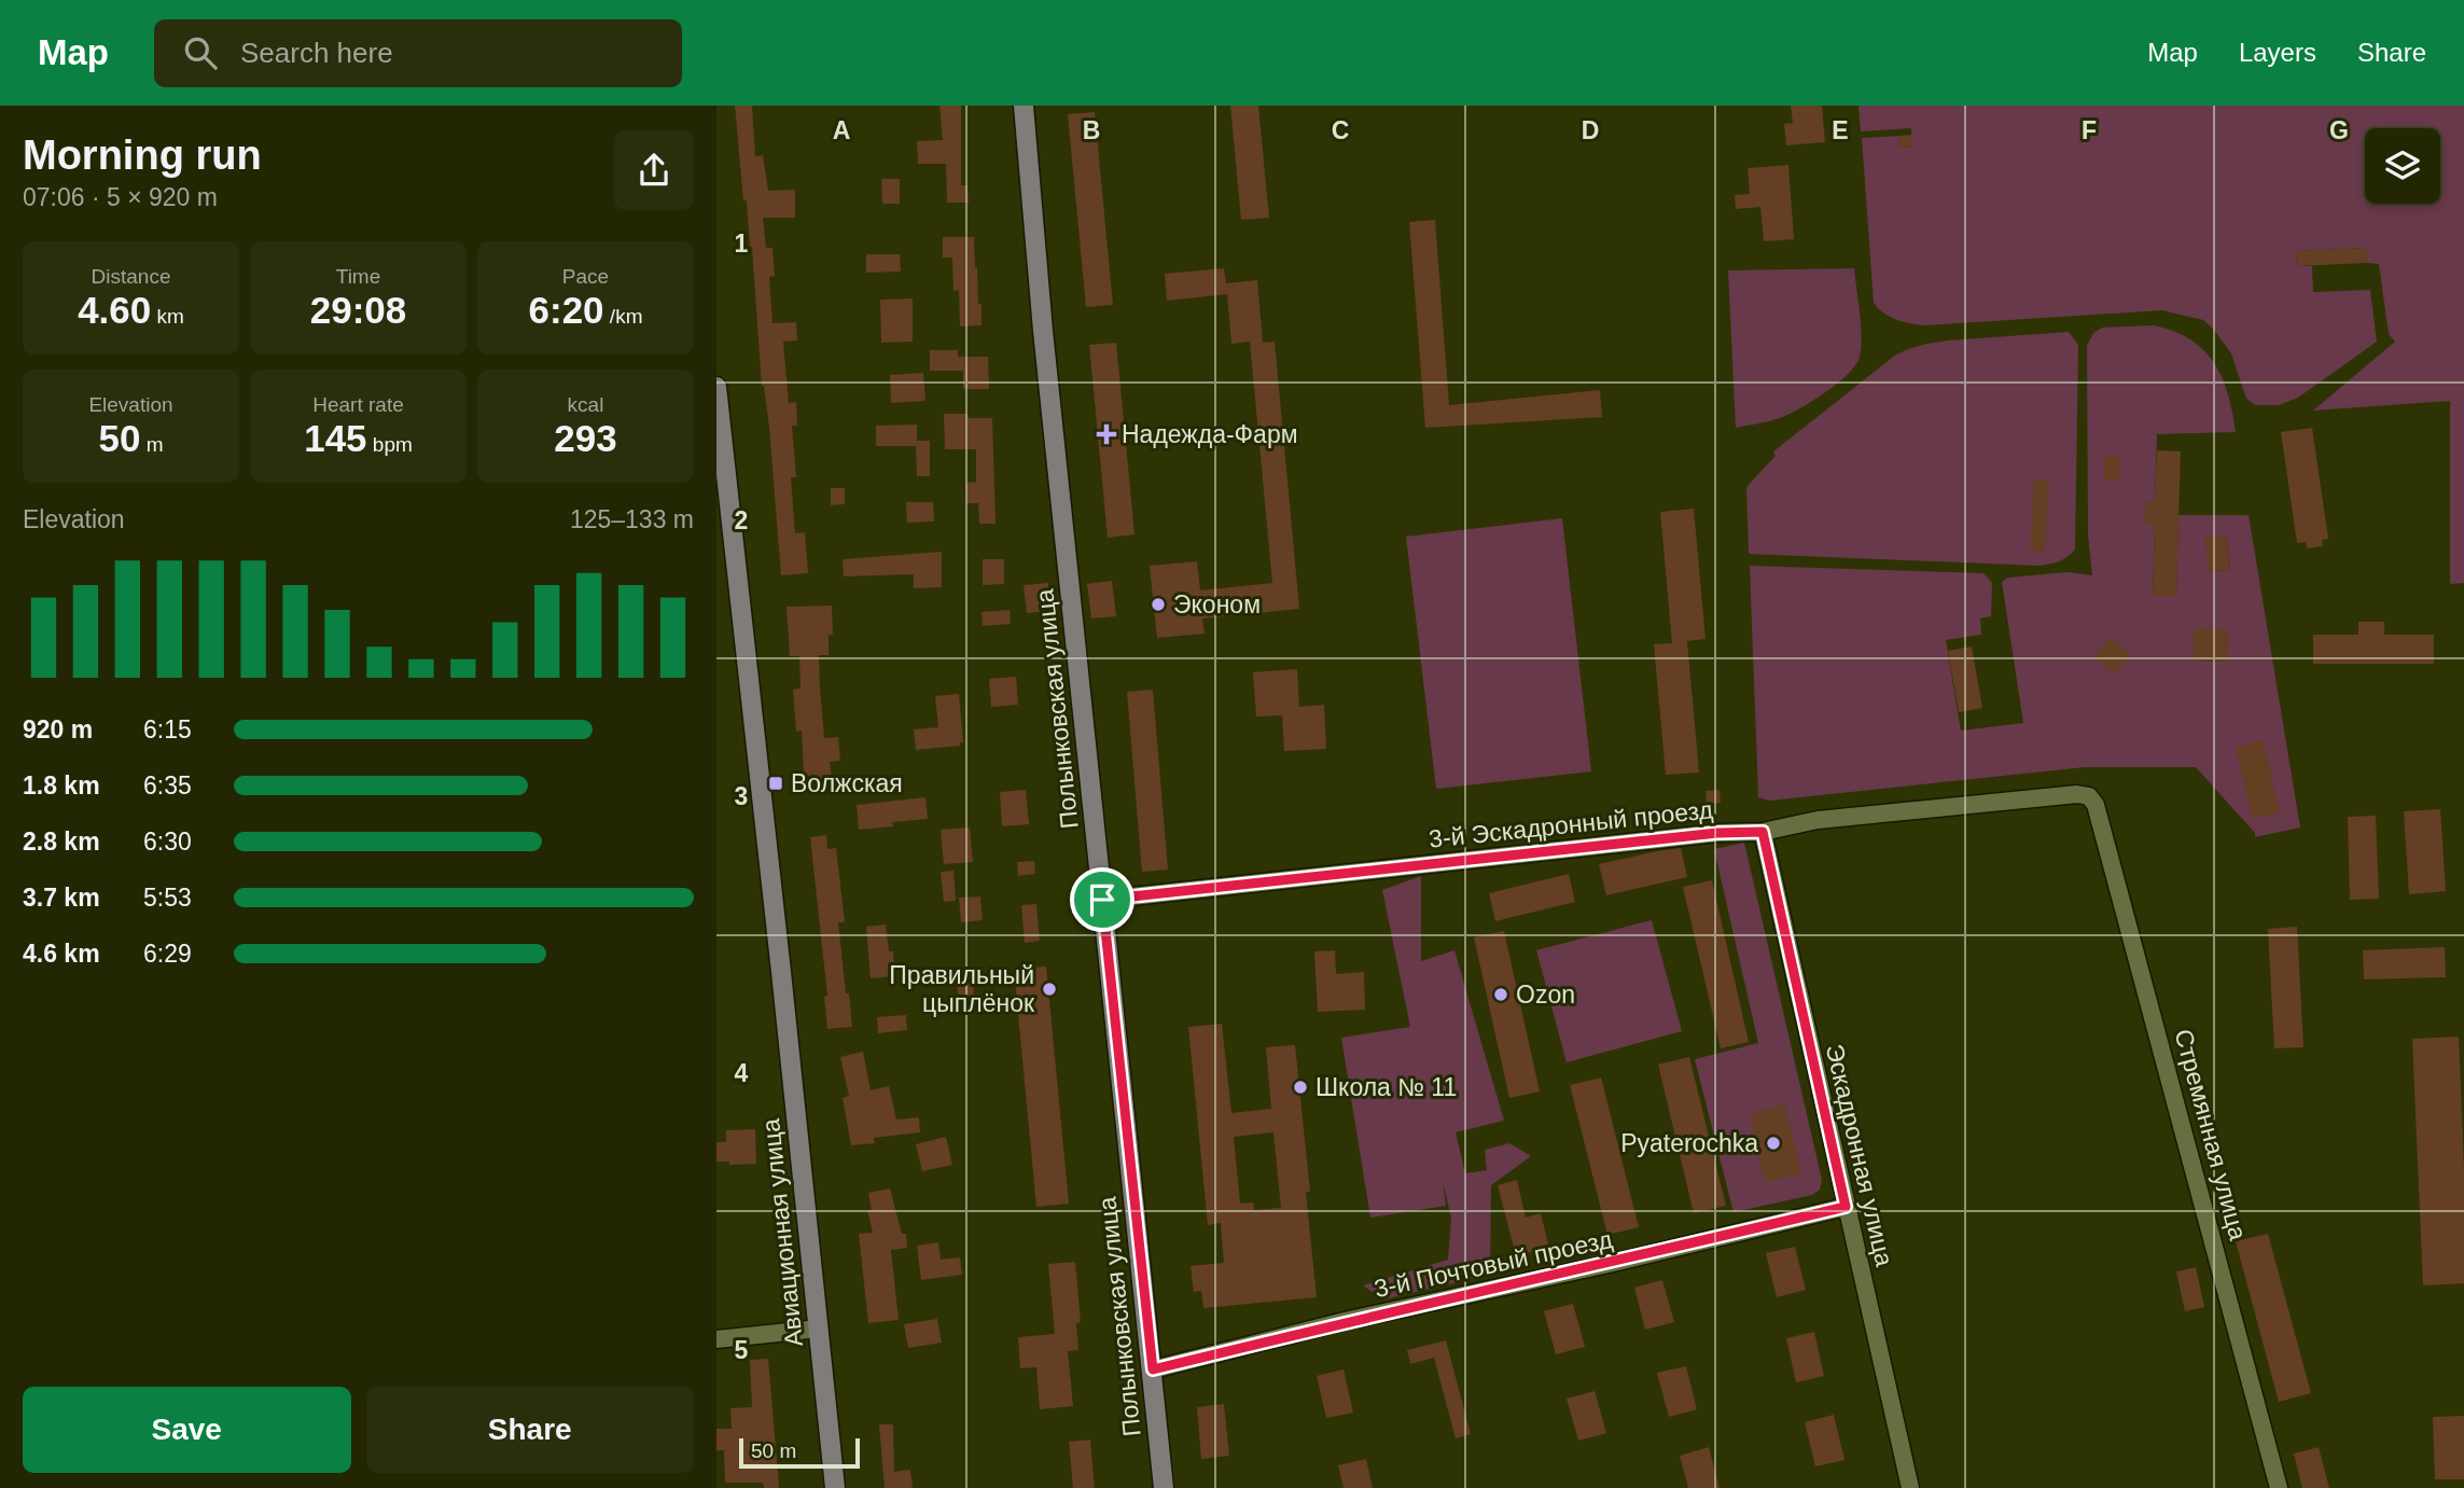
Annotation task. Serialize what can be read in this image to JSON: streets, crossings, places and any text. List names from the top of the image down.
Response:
{
  "streets": {
    "street": [
      "Полынковская улица",
      "3-й Эскадронный проезд",
      "Стремянная улица",
      "Эскадронная улица",
      "Авиационная улица",
      "3-й Почтовый проезд"
    ]
  },
  "crossings": [
    ["Полынковская улица", "3-й Эскадронный проезд"],
    ["Полынковская улица", "3-й Почтовый проезд"],
    ["3-й Эскадронный проезд", "Стремянная улица"],
    ["3-й Эскадронный проезд", "Эскадронная улица"],
    ["Эскадронная улица", "3-й Почтовый проезд"]
  ],
  "places": {
    "health": ["Надежда-Фарм"],
    "other": [
      "Эконом",
      "Правильный цыплёнок",
      "Ozon",
      "Школа № 11",
      "Pyaterochka"
    ],
    "transit": ["Волжская"]
  },
  "scale_bar": "50 m",
  "page": {
    "header": "Map",
    "search": "Search here",
    "nav": ["Map", "Layers", "Share"],
    "heading": ["Morning run", "07:06 · 5 × 920 m"],
    "stats": [
      ["Distance", "4.60 km"],
      ["Time", "29:08"],
      ["Pace", "6:20 /km"],
      ["Elevation", "50 m"],
      ["Heart rate", "145 bpm"],
      ["kcal", "293"]
    ],
    "chart": ["Elevation", "125–133 m"],
    "list": [
      {
        "name": "920 m",
        "note": "6:15"
      },
      {
        "name": "1.8 km",
        "note": "6:35"
      },
      {
        "name": "2.8 km",
        "note": "6:30"
      },
      {
        "name": "3.7 km",
        "note": "5:53"
      },
      {
        "name": "4.6 km",
        "note": "6:29"
      }
    ],
    "buttons": ["Save", "Share"],
    "scale": "50 m"
  },
  "grid": {
    "columns": [
      "A",
      "B",
      "C",
      "D",
      "E",
      "F",
      "G"
    ],
    "rows": [
      "1",
      "2",
      "3",
      "4",
      "5"
    ]
  }
}
